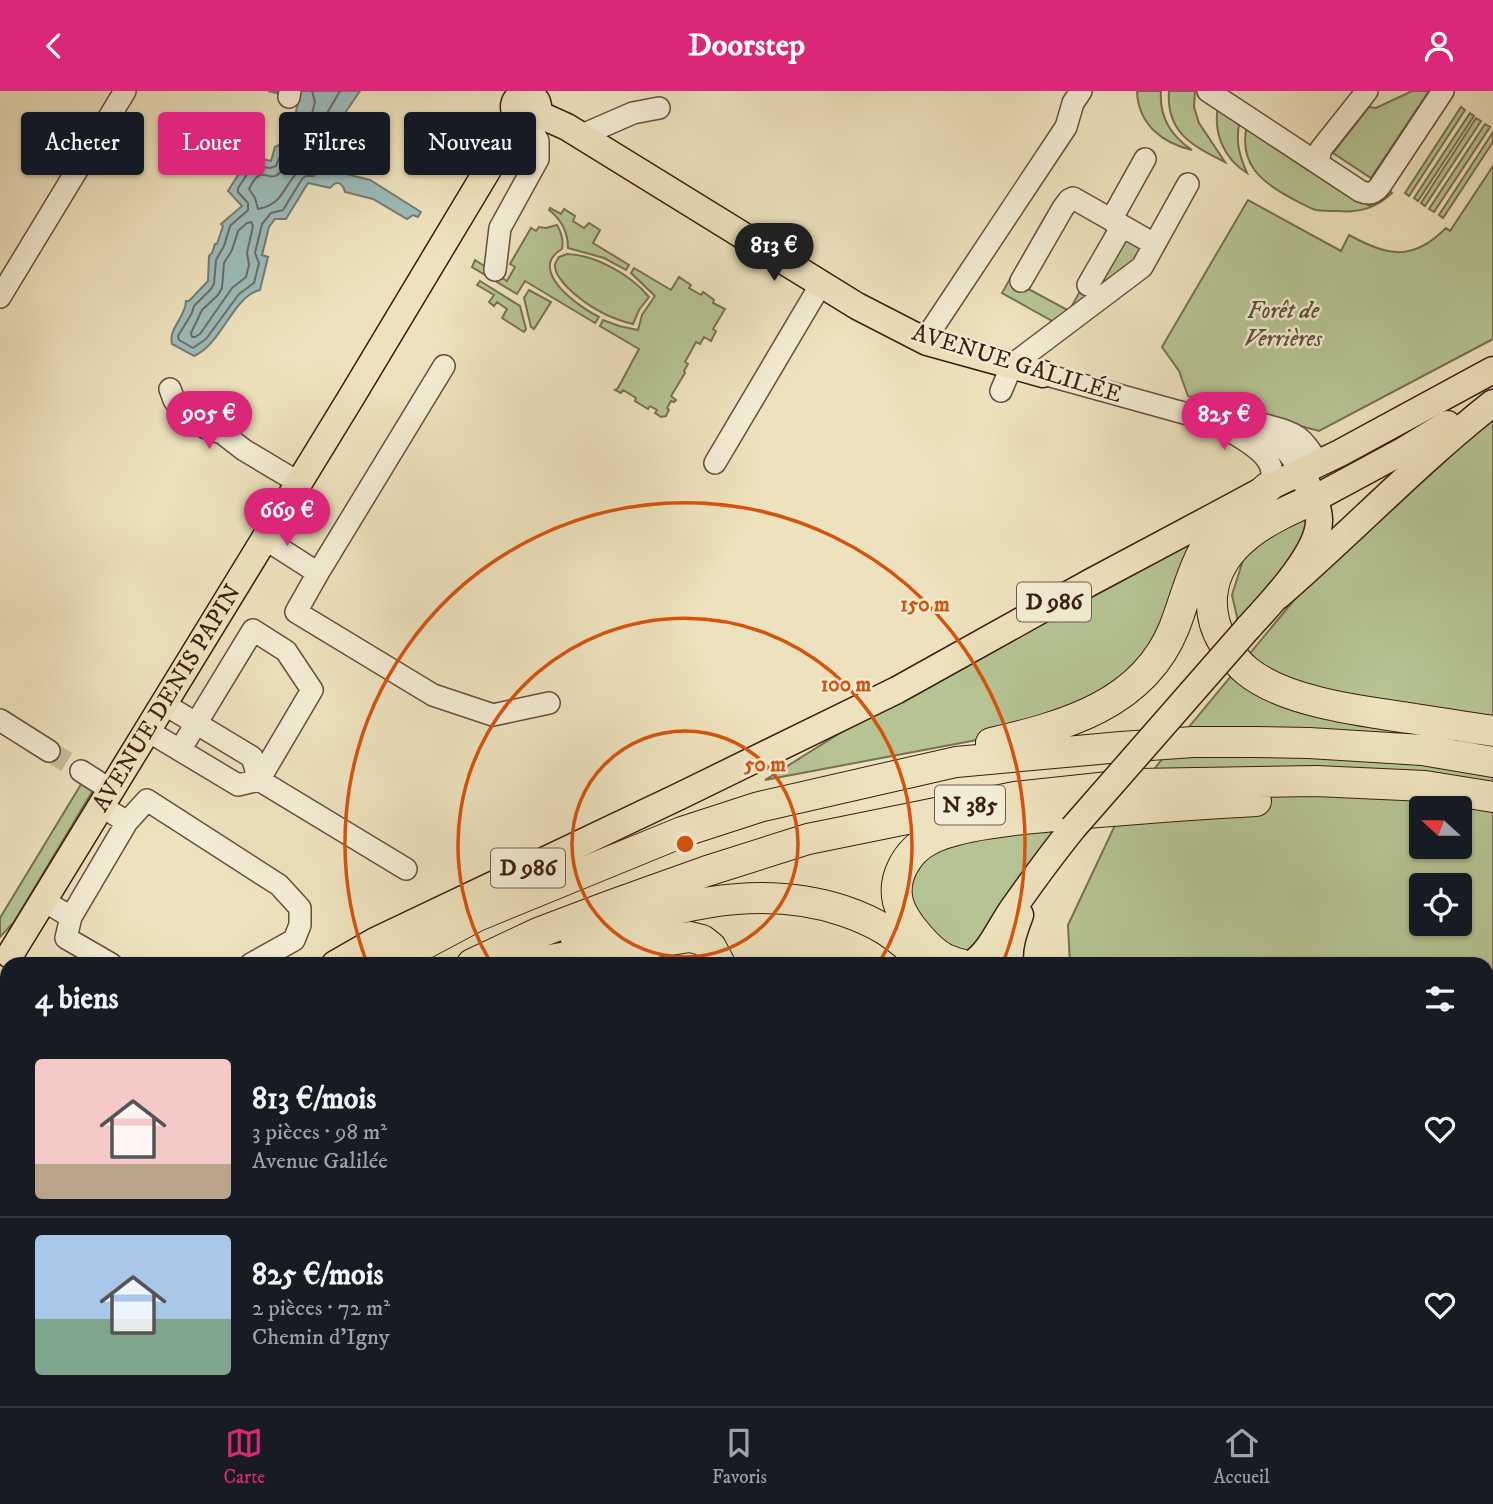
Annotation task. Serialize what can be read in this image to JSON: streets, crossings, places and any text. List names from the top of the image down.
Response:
{
  "streets": {
    "highway": ["N 385"],
    "main road": ["AVENUE GALILÉE", "D 986", "AVENUE DENIS PAPIN"]
  },
  "crossings": [
    ["AVENUE GALILÉE", "AVENUE DENIS PAPIN"],
    ["D 986", "N 385"]
  ],
  "parks": ["Forêt de Verrières"],
  "north": "left",
  "page": {
    "header": "Doorstep",
    "chip": [
      "Acheter",
      "Louer",
      "Filtres",
      "Nouveau"
    ],
    "price": [
      "813 €",
      "905 €",
      "825 €",
      "669 €"
    ],
    "heading": "4 biens",
    "list": [
      {
        "name": "813 €/mois",
        "note": "3 pièces · 98 m² · Avenue Galilée"
      },
      {
        "name": "825 €/mois",
        "note": "2 pièces · 72 m² · Chemin d'Igny"
      }
    ],
    "tabs": ["Carte", "Favoris", "Accueil"]
  },
  "rings": ["150 m", "100 m", "50 m"]
}
